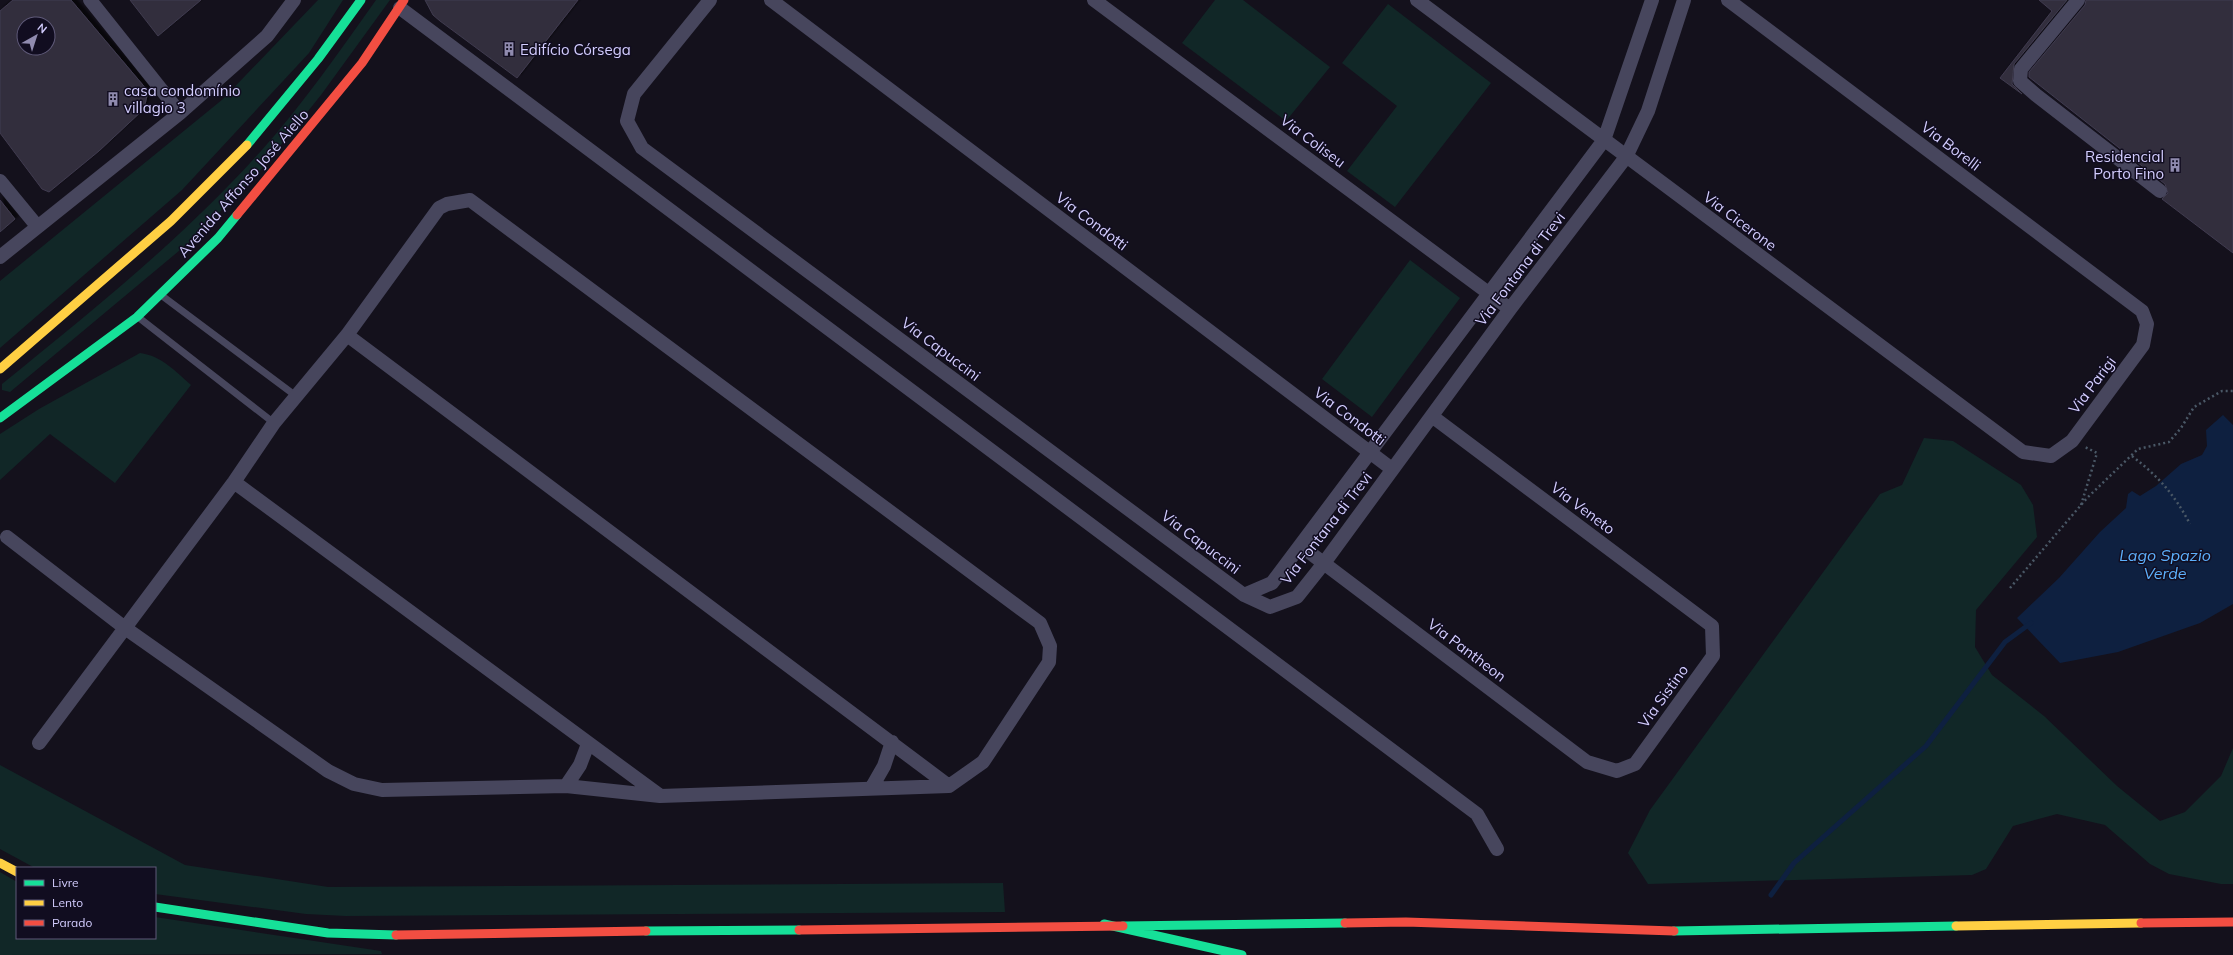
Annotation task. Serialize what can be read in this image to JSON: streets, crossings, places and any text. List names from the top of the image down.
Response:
{
  "streets": {
    "main road": ["Avenida Affonso José Aiello"],
    "street": [
      "Via Coliseu",
      "Via Borelli",
      "Via Condotti",
      "Via Cicerone",
      "Via Fontana di Trevi",
      "Via Capuccini",
      "Via Parigi",
      "Via Veneto",
      "Via Pantheon",
      "Via Sistino"
    ]
  },
  "crossings": [
    ["Via Coliseu", "Via Fontana di Trevi"],
    ["Via Borelli", "Via Parigi"],
    ["Via Condotti", "Via Fontana di Trevi"],
    ["Via Cicerone", "Via Fontana di Trevi"],
    ["Via Cicerone", "Via Parigi"],
    ["Via Fontana di Trevi", "Via Capuccini"],
    ["Via Fontana di Trevi", "Via Veneto"],
    ["Via Fontana di Trevi", "Via Pantheon"],
    ["Via Veneto", "Via Sistino"],
    ["Via Pantheon", "Via Sistino"]
  ],
  "water": ["Lago Spazio Verde"],
  "places": {
    "building": ["Edifício Córsega", "casa condomínio villagio 3", "Residencial Porto Fino"]
  },
  "legend": ["Livre", "Lento", "Parado"],
  "north": "top right"
}
